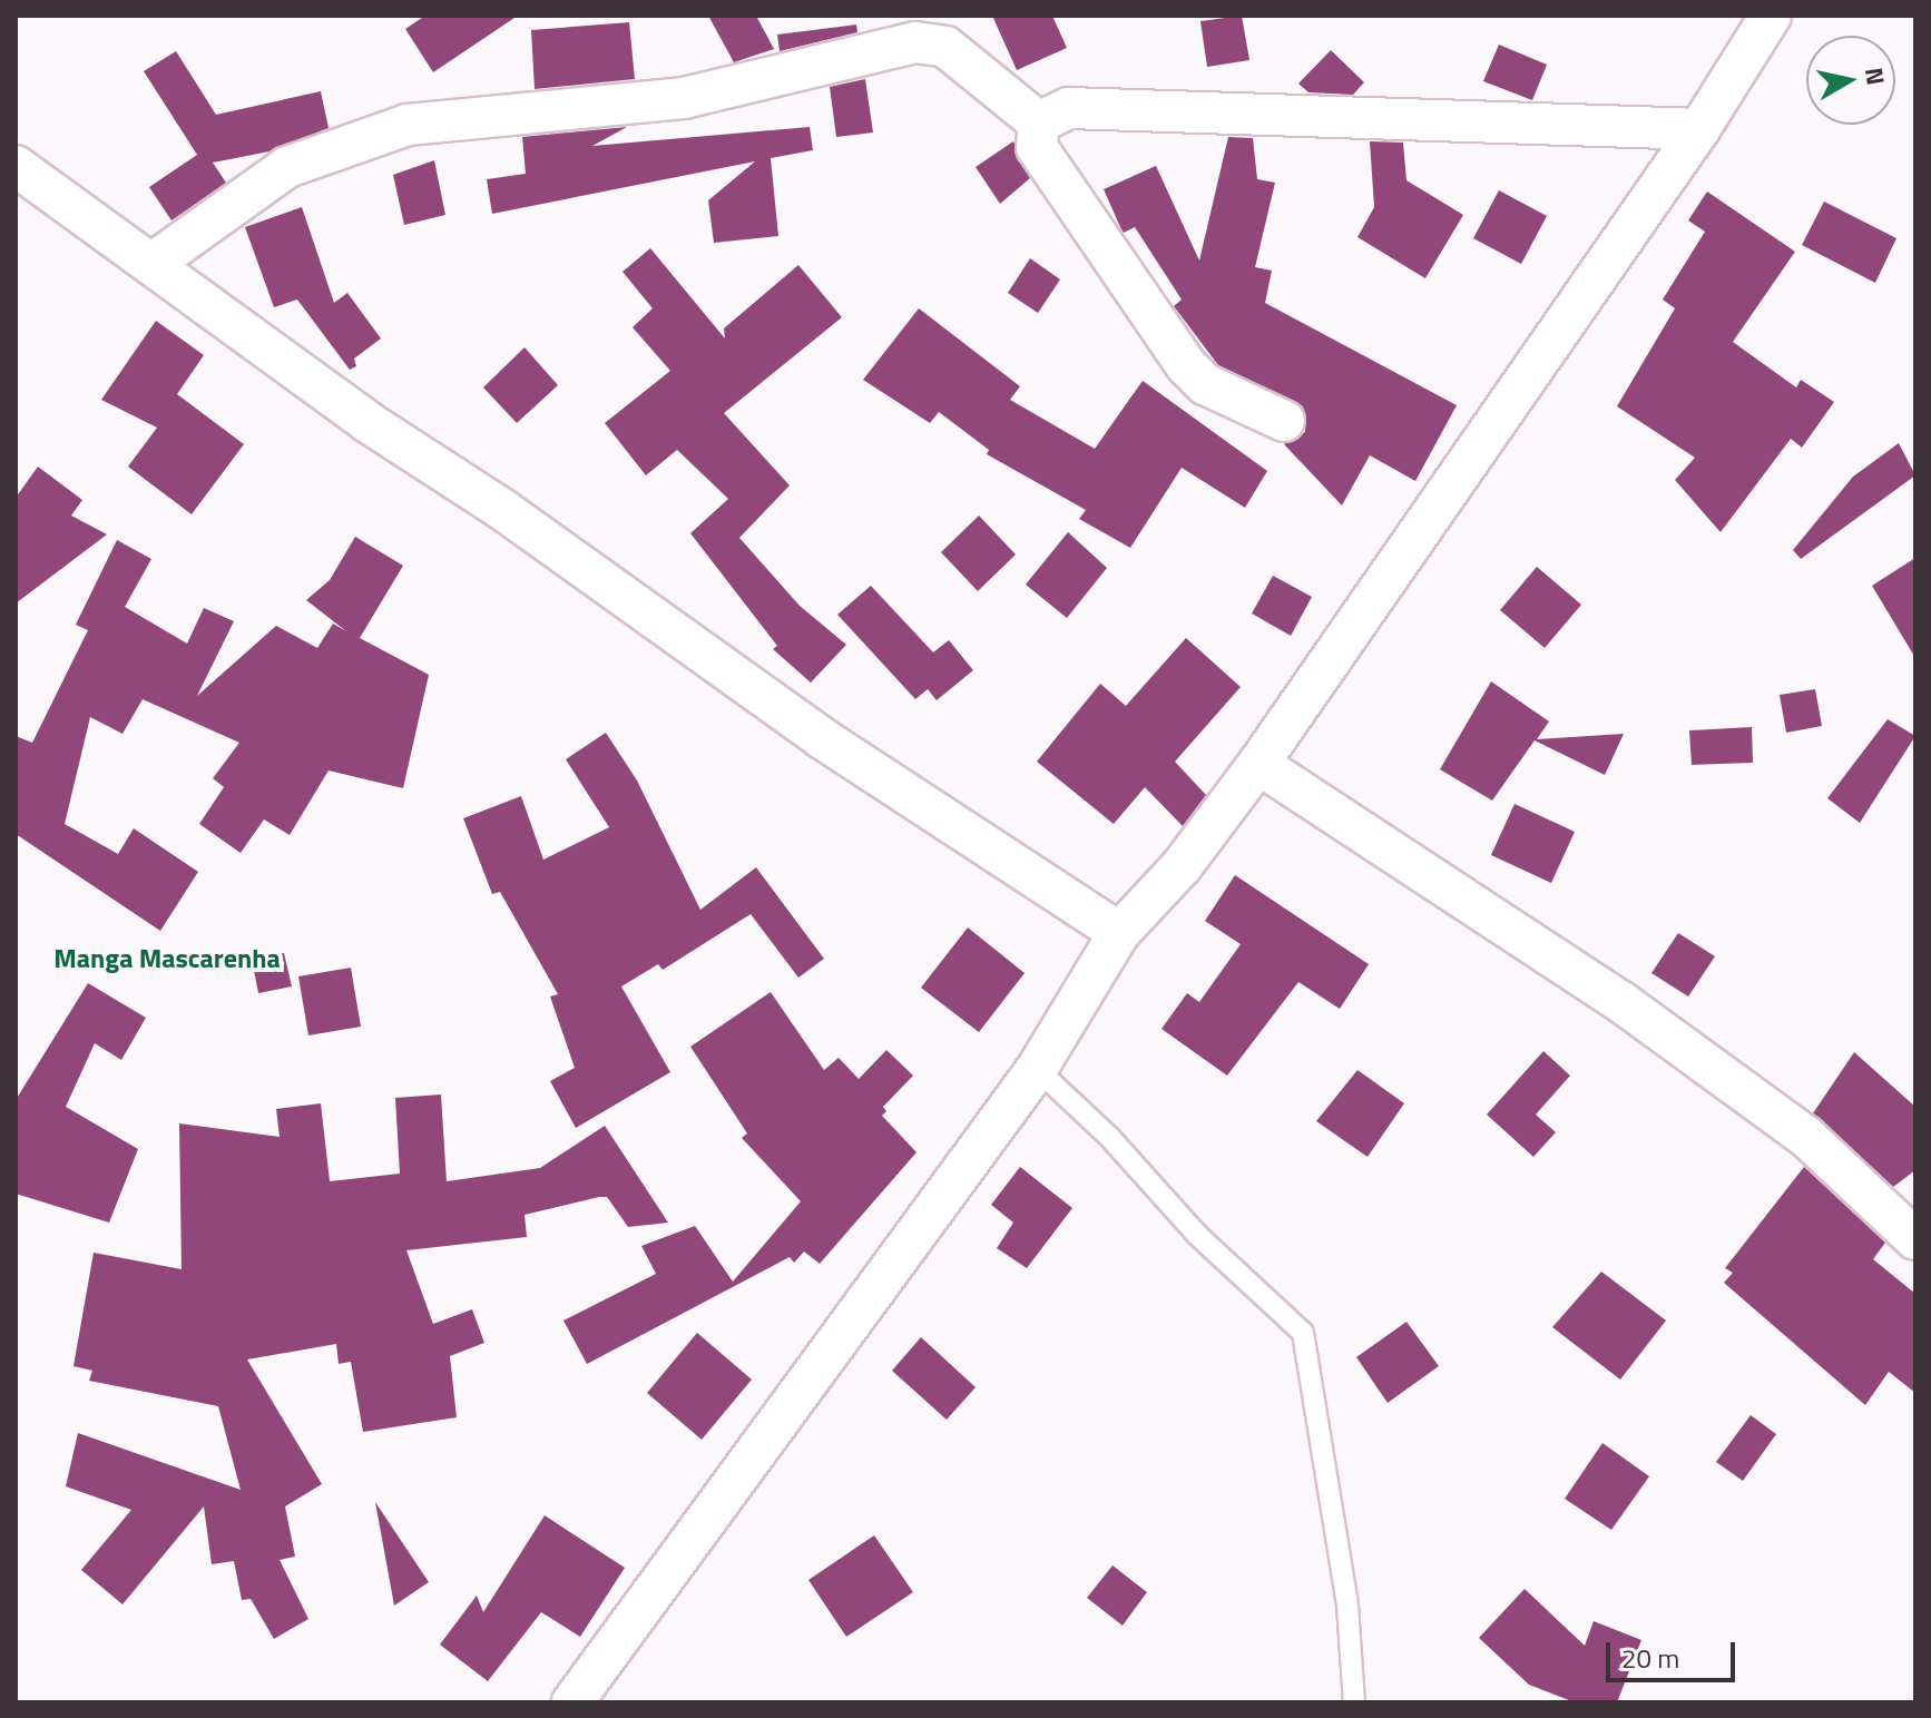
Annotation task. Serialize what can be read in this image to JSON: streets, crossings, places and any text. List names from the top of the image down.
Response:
{
  "districts": ["Manga Mascarenha"],
  "scale_bar": "20 m",
  "north": "right"
}
